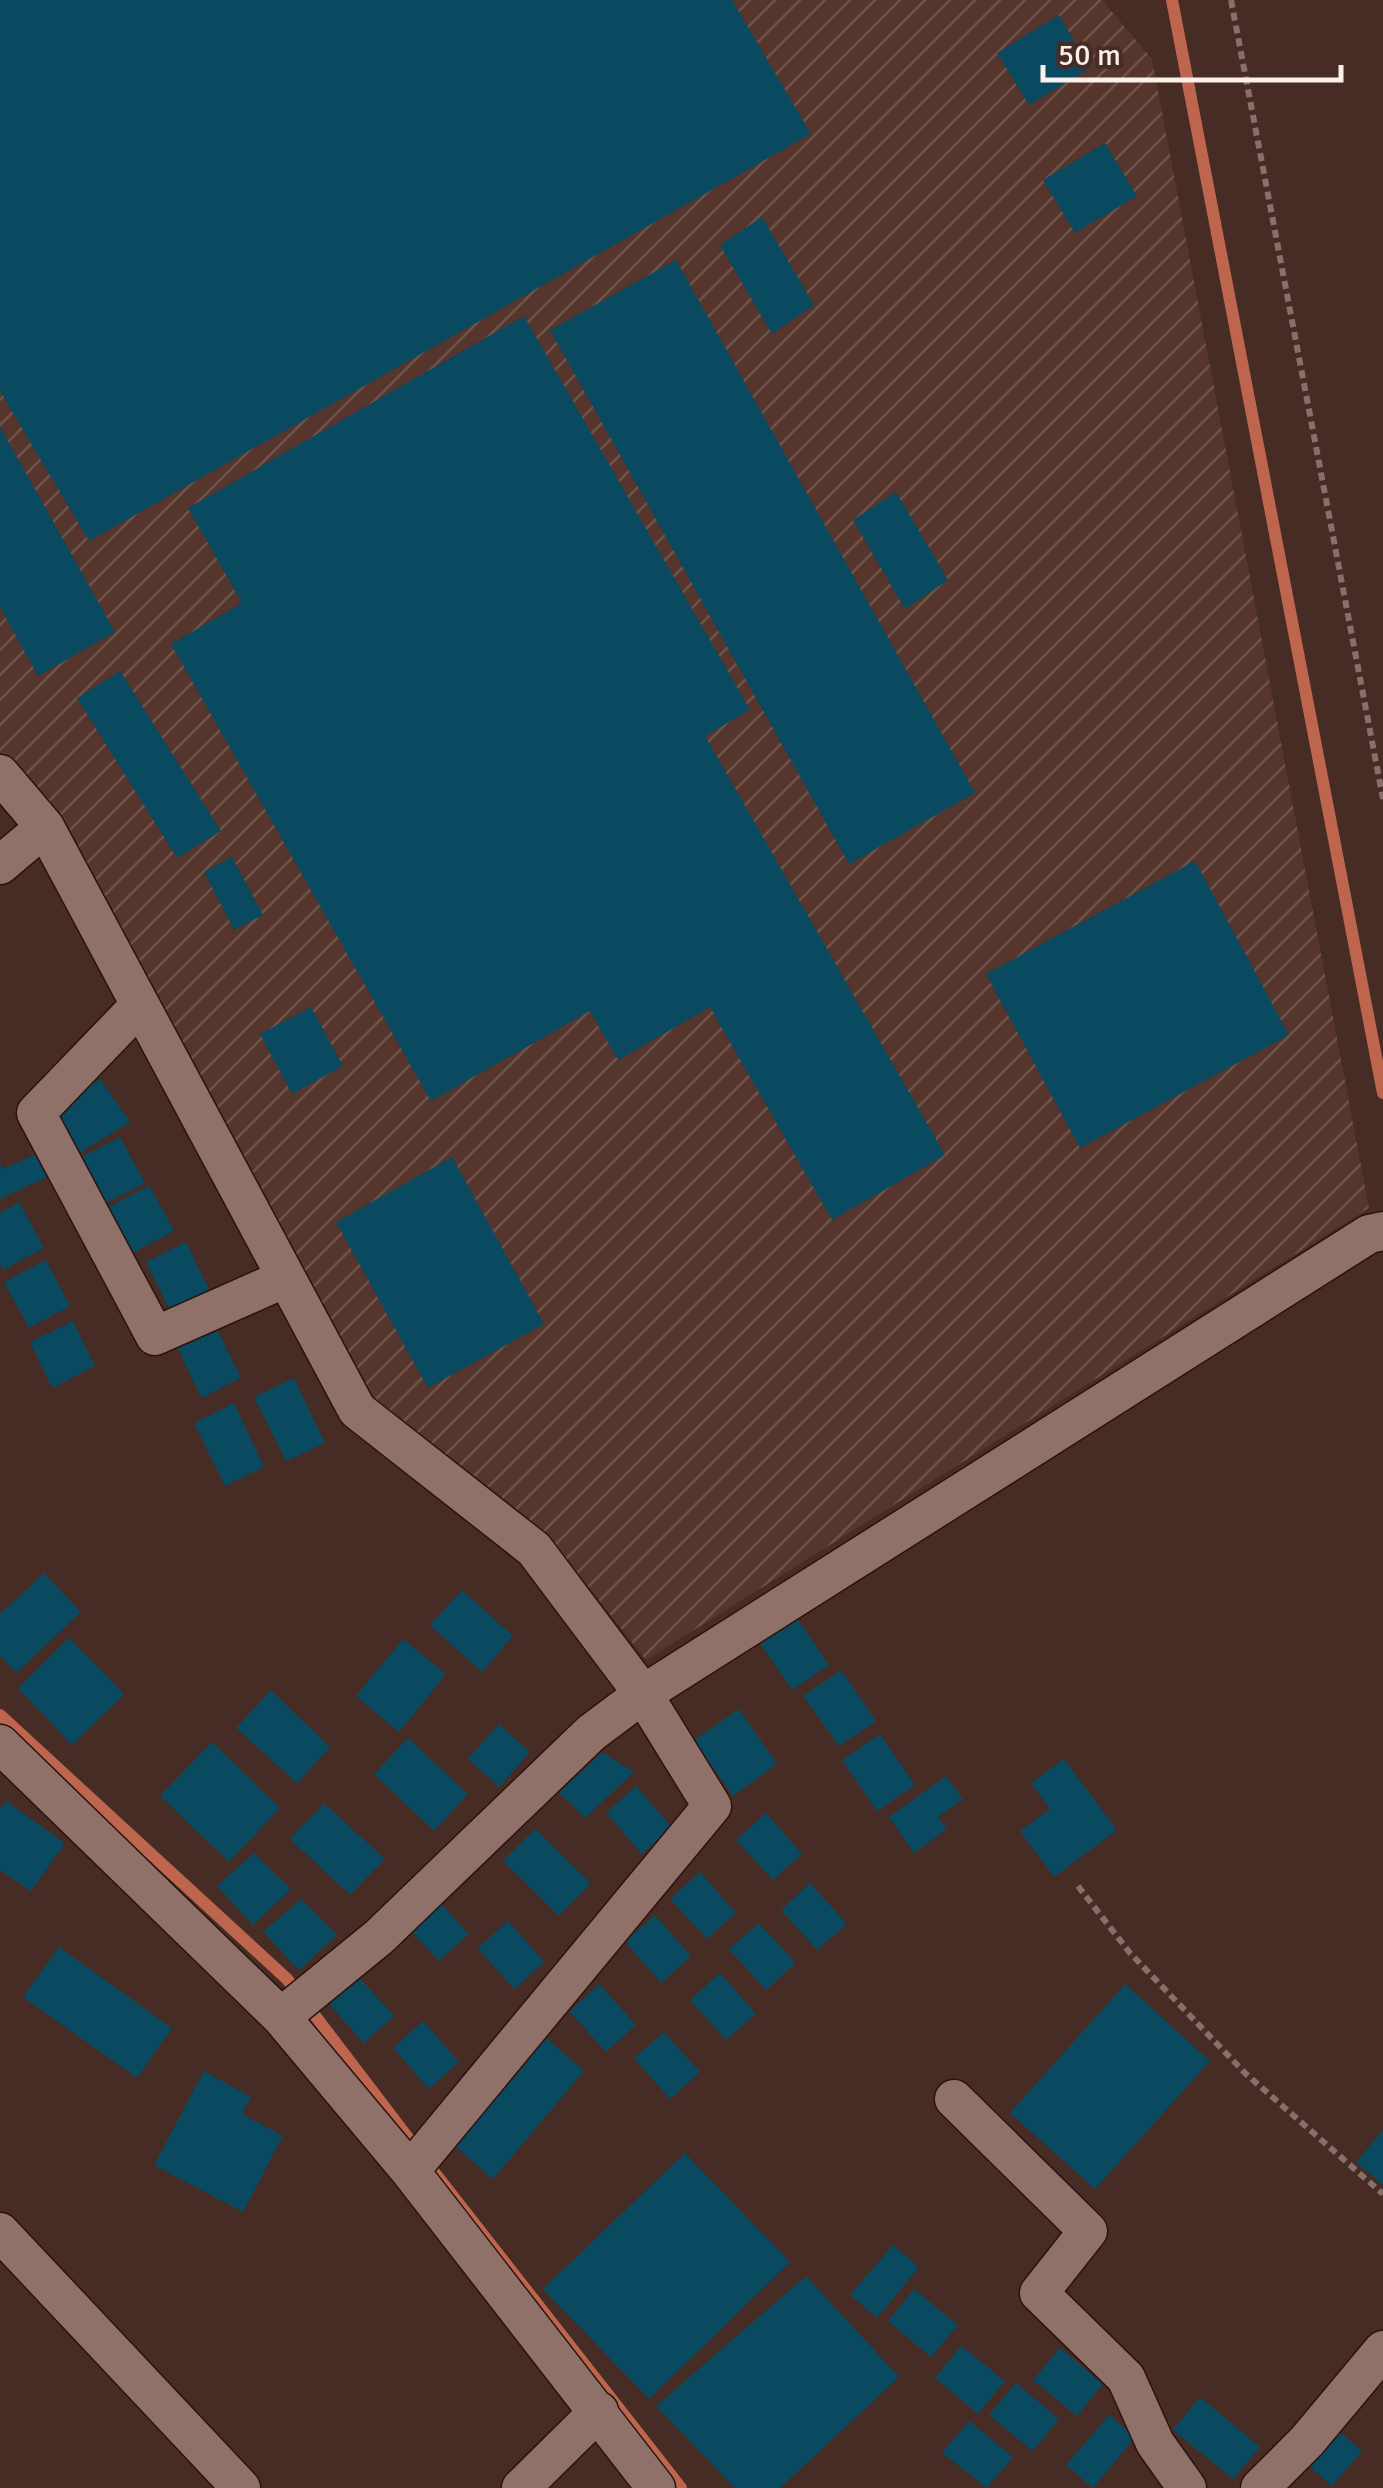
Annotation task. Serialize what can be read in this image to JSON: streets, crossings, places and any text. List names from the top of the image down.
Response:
{
  "scale_bar": "50 m"
}
